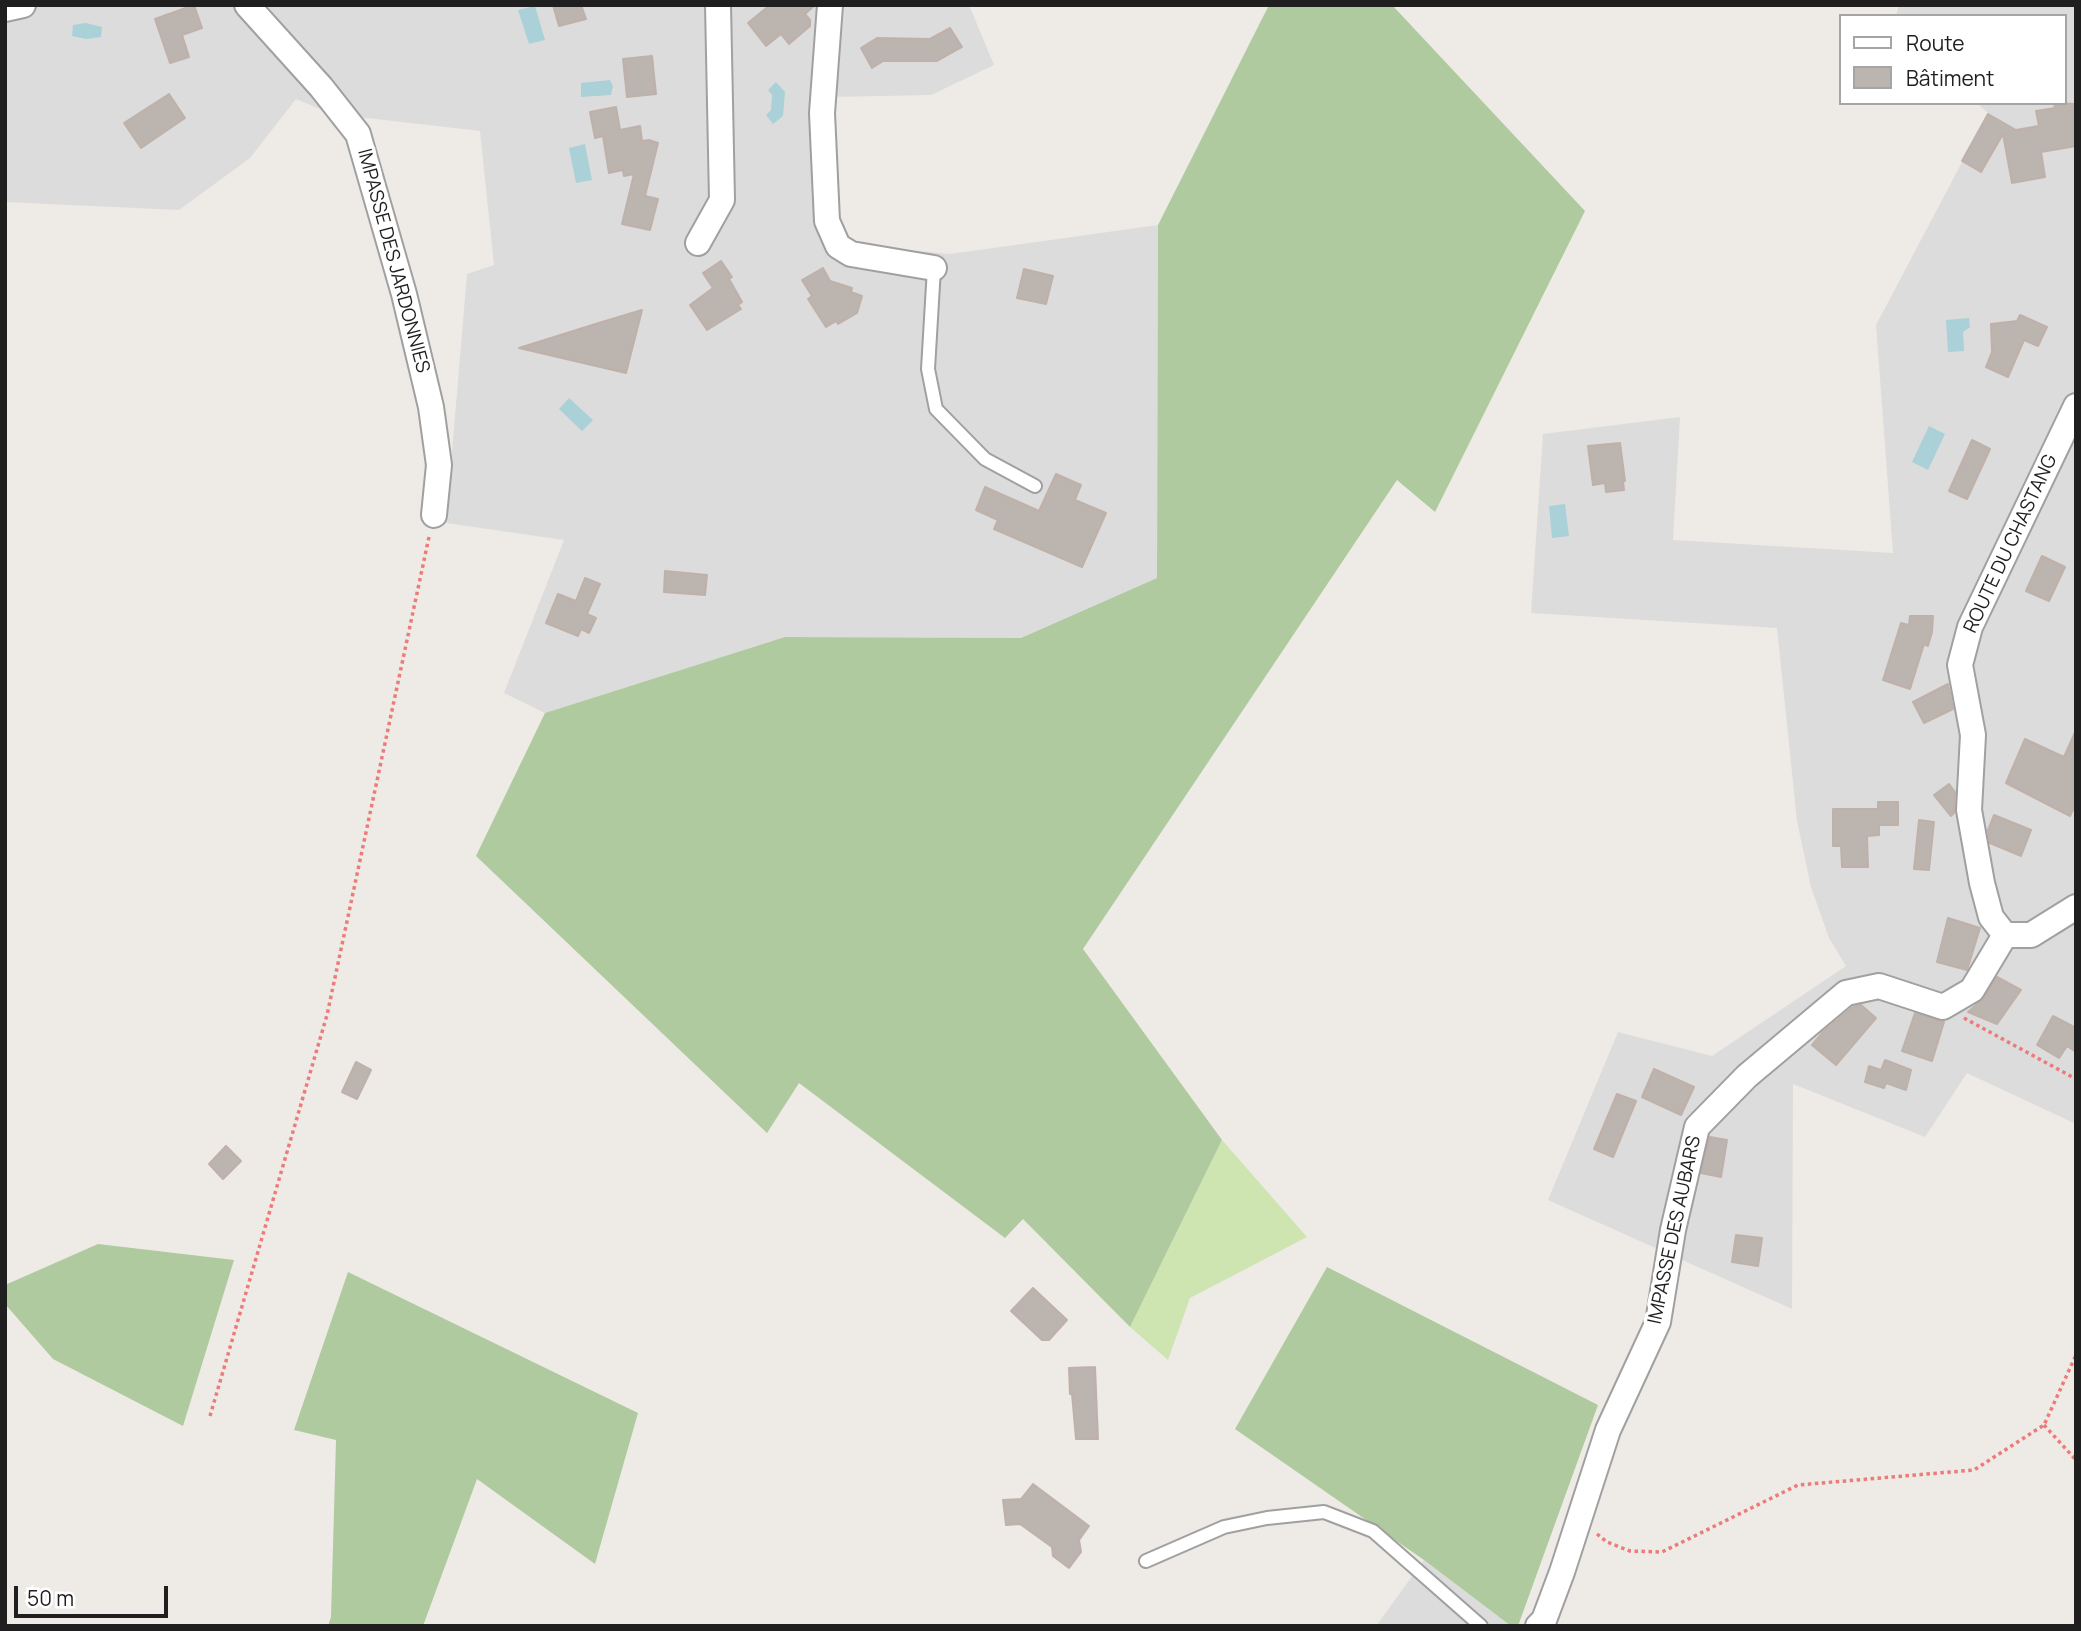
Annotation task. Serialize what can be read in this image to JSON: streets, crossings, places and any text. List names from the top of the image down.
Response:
{
  "streets": {
    "street": ["IMPASSE DES JARDONNIES", "ROUTE DU CHASTANG", "IMPASSE DES AUBARS"]
  },
  "legend": ["Route", "Bâtiment"],
  "scale_bar": "50 m"
}
